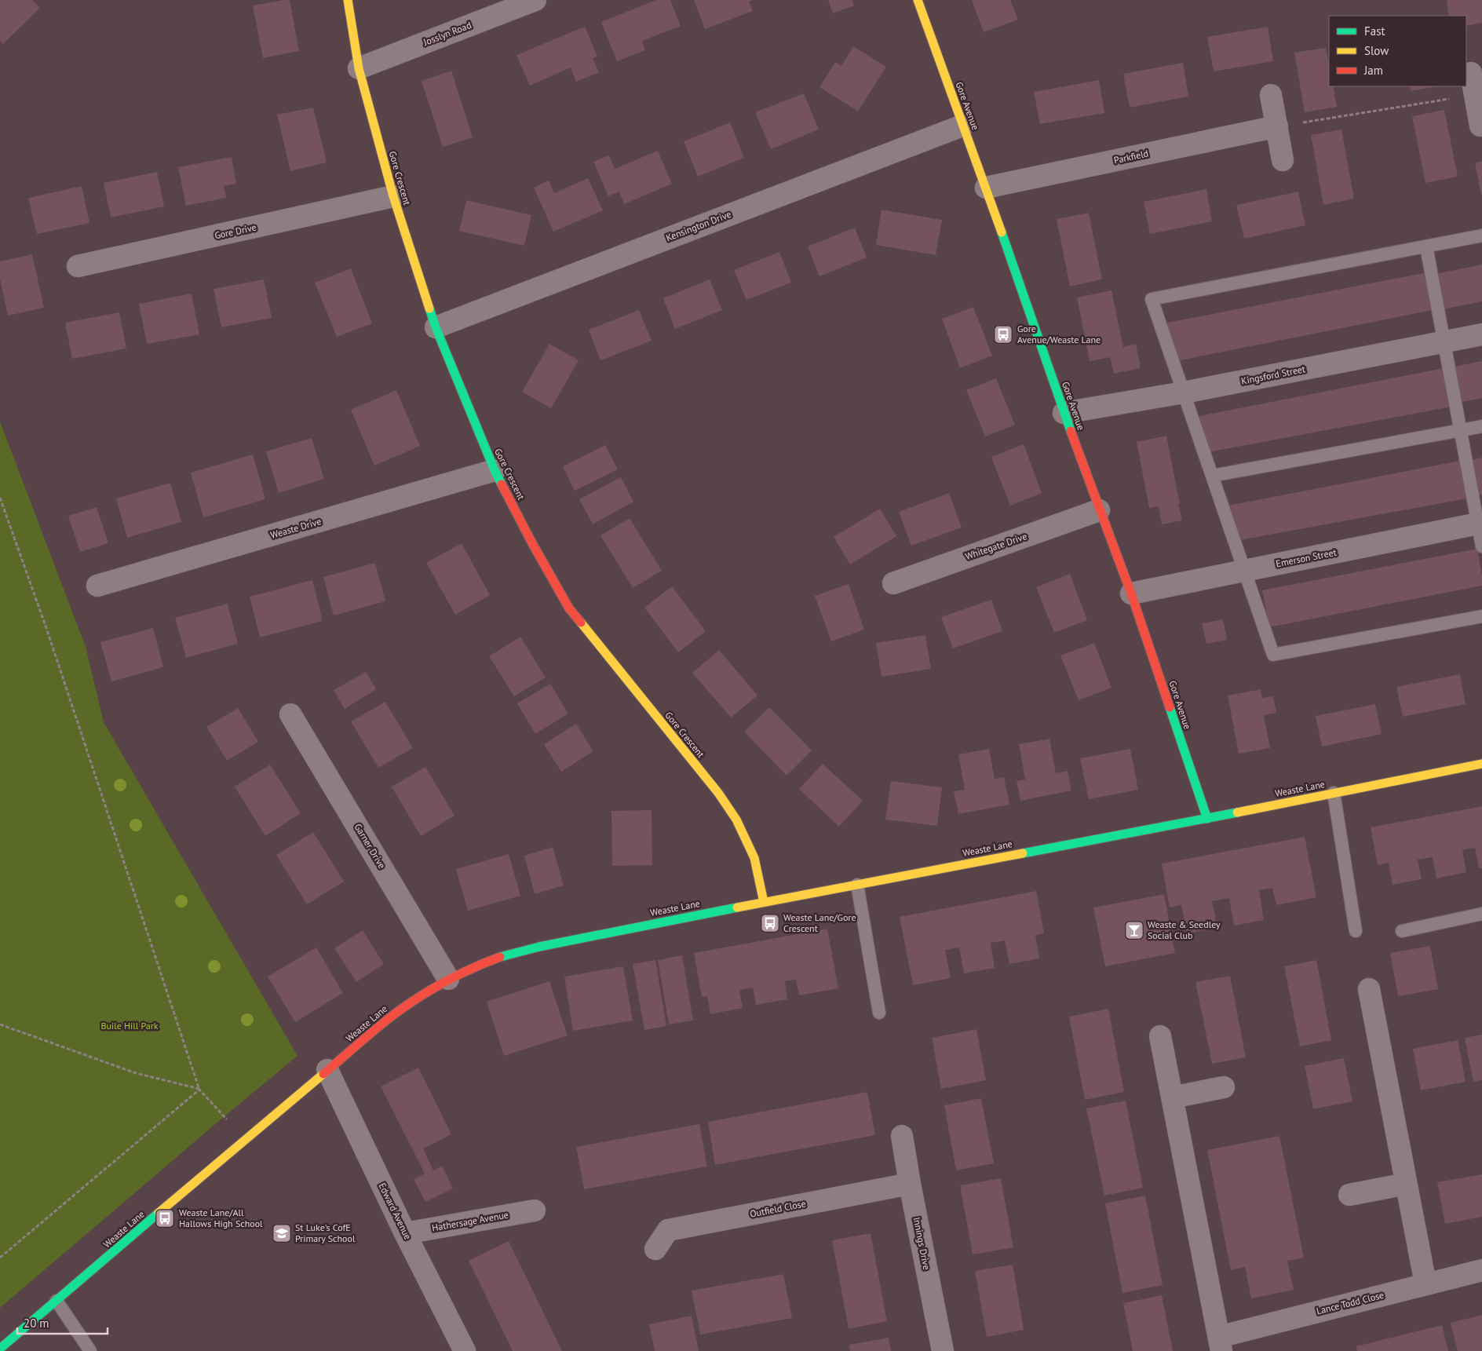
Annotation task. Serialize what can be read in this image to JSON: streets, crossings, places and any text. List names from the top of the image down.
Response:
{
  "streets": {
    "street": [
      "Josslyn Road",
      "Gore Avenue",
      "Parkfield",
      "Gore Crescent",
      "Kensington Drive",
      "Gore Drive",
      "Kingsford Street",
      "Weaste Drive",
      "Whitegate Drive",
      "Emerson Street",
      "Weaste Lane",
      "Garner Drive",
      "Outfield Close",
      "Edward Avenue",
      "Hathersage Avenue",
      "Innings Drive",
      "Lance Todd Close"
    ]
  },
  "crossings": [
    ["Josslyn Road", "Gore Crescent"],
    ["Gore Avenue", "Parkfield"],
    ["Gore Avenue", "Kensington Drive"],
    ["Gore Avenue", "Kingsford Street"],
    ["Gore Avenue", "Whitegate Drive"],
    ["Gore Avenue", "Emerson Street"],
    ["Gore Avenue", "Weaste Lane"],
    ["Gore Crescent", "Kensington Drive"],
    ["Gore Crescent", "Gore Drive"],
    ["Gore Crescent", "Weaste Drive"],
    ["Gore Crescent", "Weaste Lane"],
    ["Weaste Lane", "Garner Drive"],
    ["Weaste Lane", "Edward Avenue"],
    ["Outfield Close", "Innings Drive"],
    ["Edward Avenue", "Hathersage Avenue"]
  ],
  "parks": ["Buile Hill Park"],
  "places": {
    "bus stop": ["Gore Avenue/Weaste Lane", "Weaste Lane/Gore Crescent", "Weaste Lane/All Hallows High School"],
    "bar": ["Weaste & Seedley Social Club"],
    "school or university": ["St Luke's CofE Primary School"]
  },
  "legend": ["Fast", "Slow", "Jam"],
  "scale_bar": "20 m"
}
